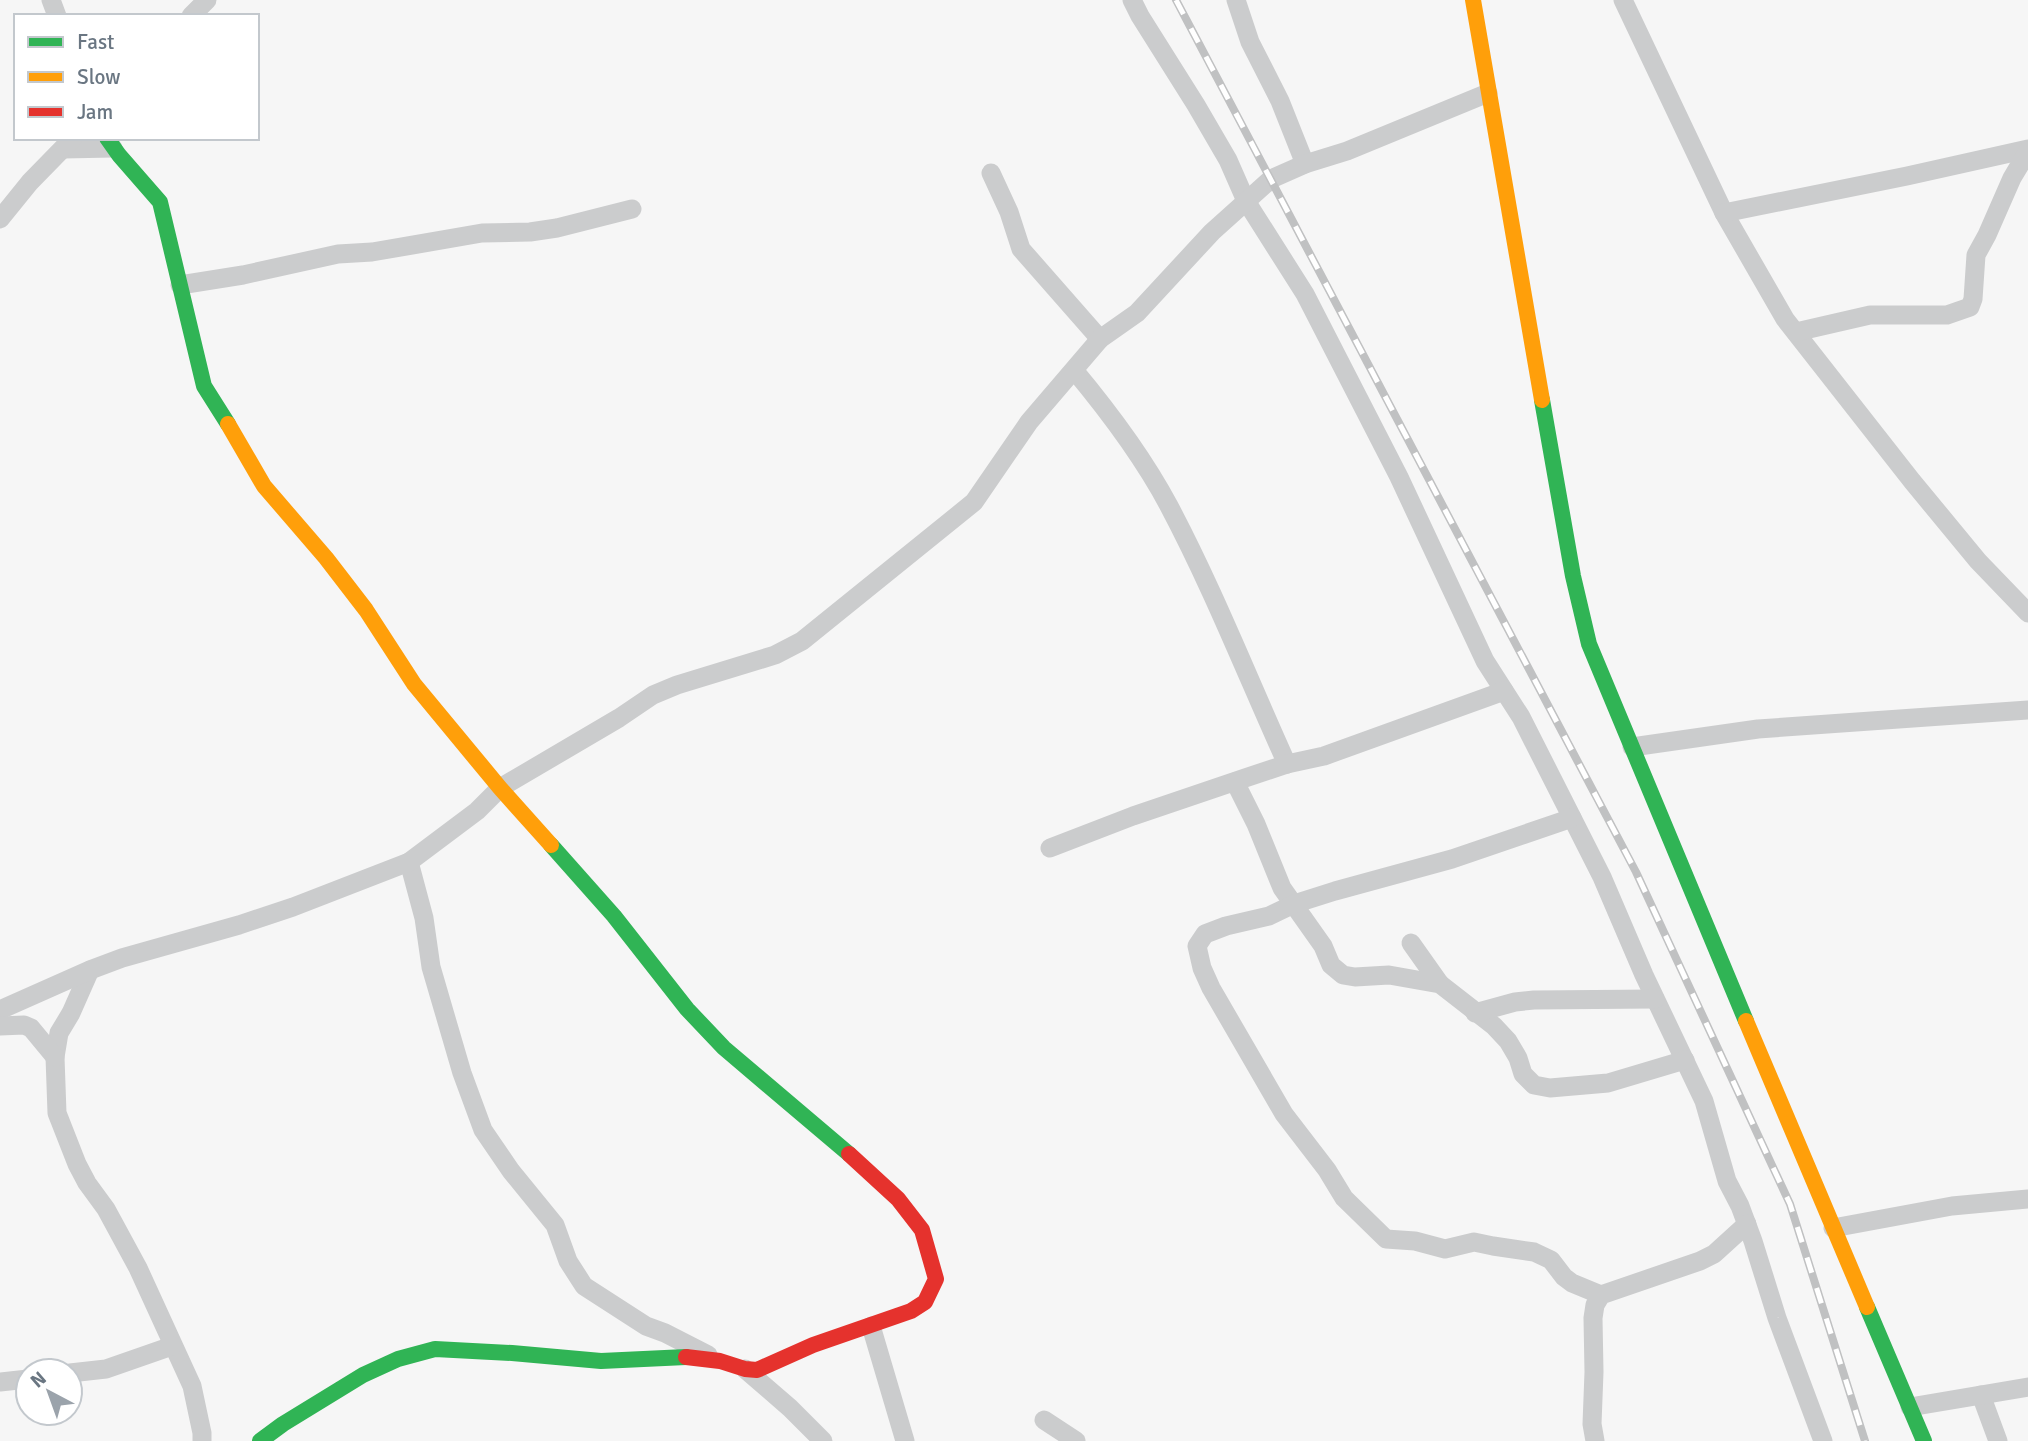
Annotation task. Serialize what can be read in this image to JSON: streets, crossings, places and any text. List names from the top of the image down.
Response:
{
  "legend": ["Fast", "Slow", "Jam"],
  "north": "top left"
}
